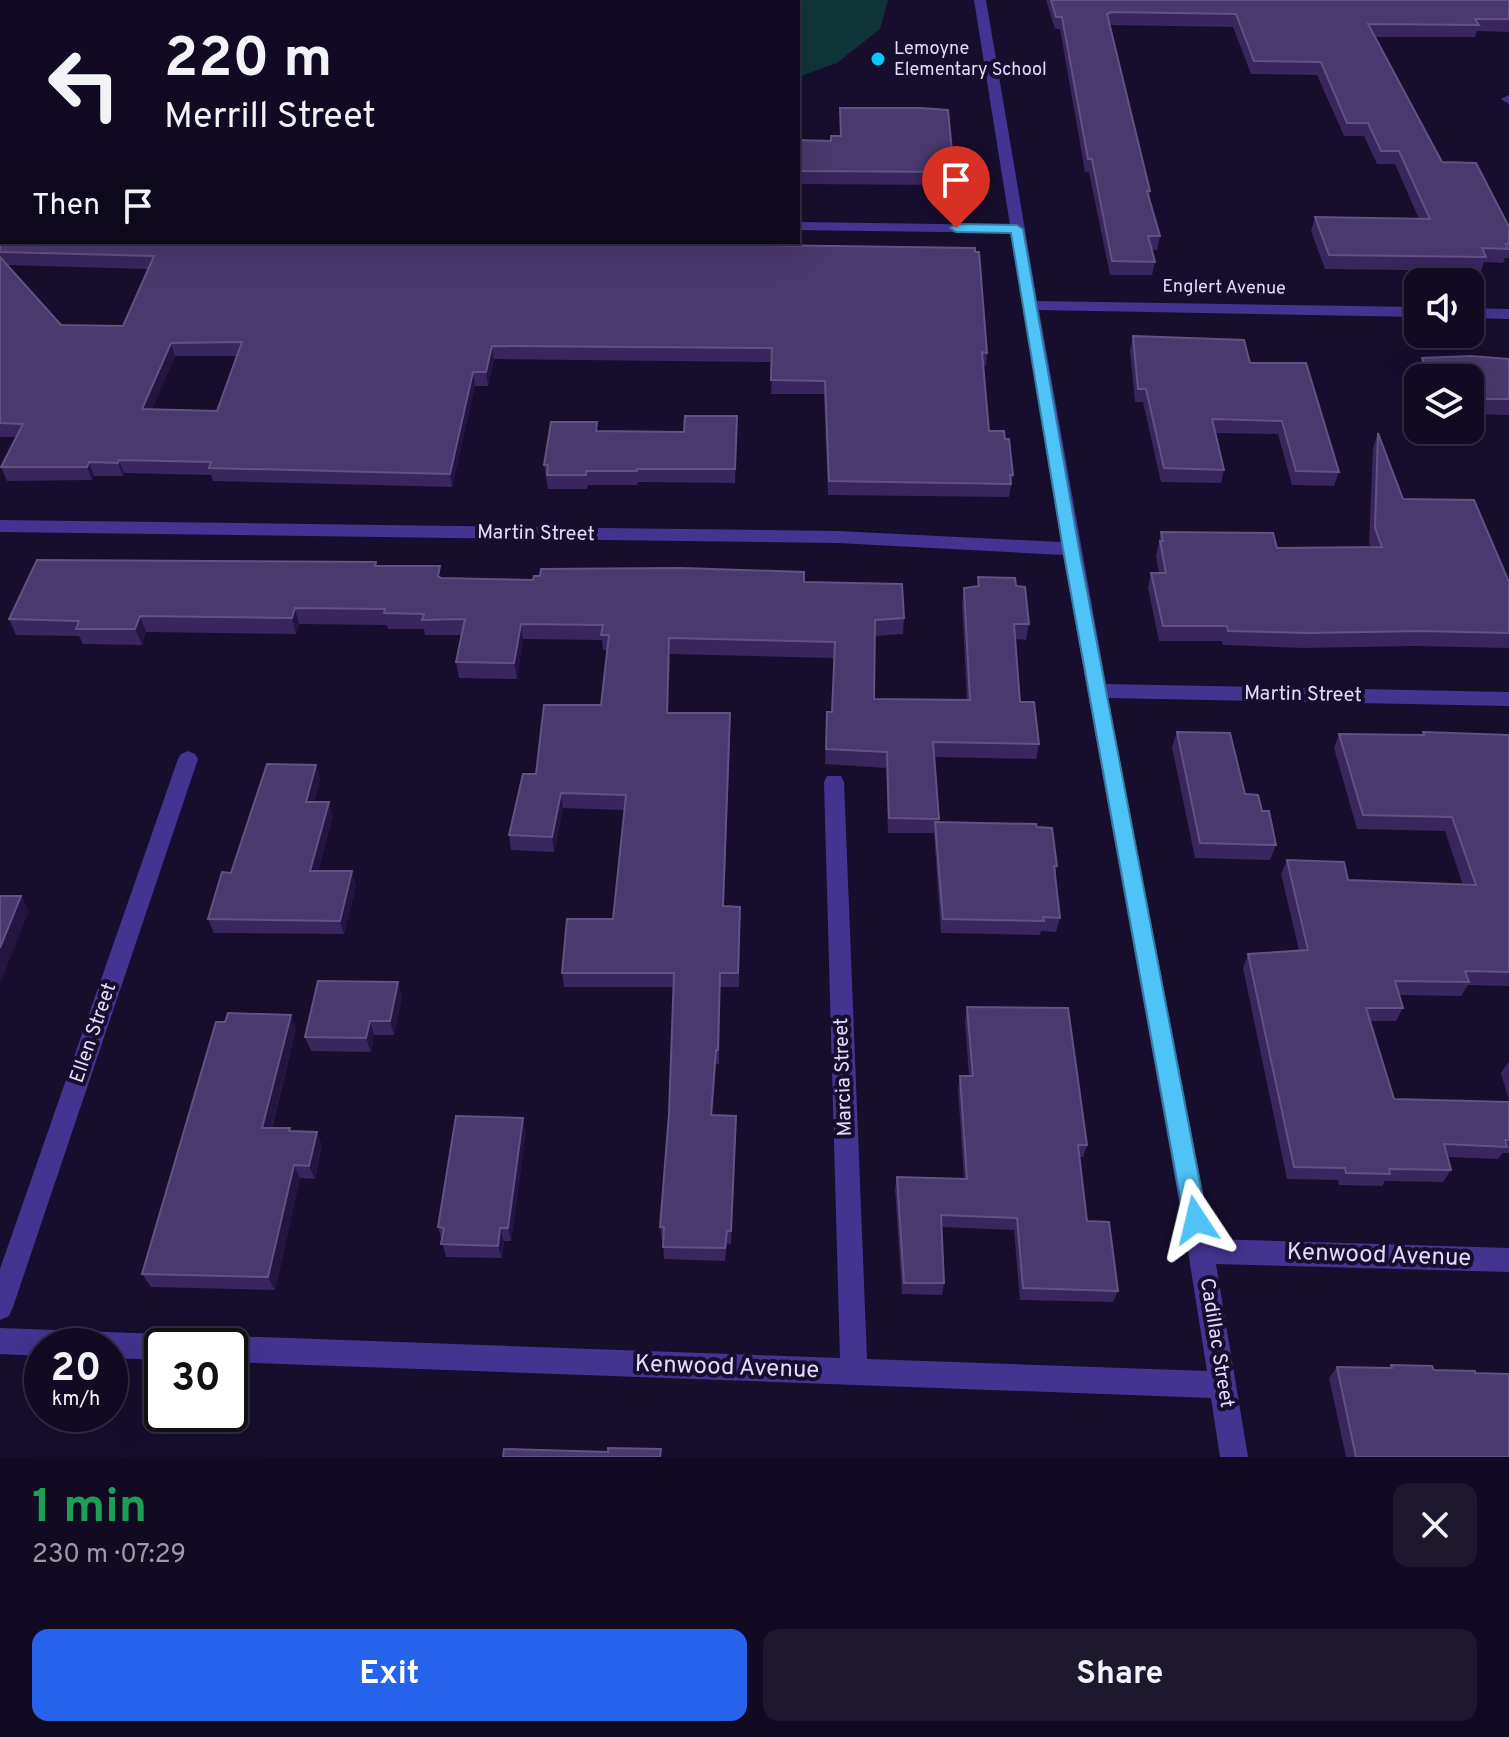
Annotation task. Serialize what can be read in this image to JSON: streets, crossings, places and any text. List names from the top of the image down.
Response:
{
  "streets": {
    "street": [
      "Englert Avenue",
      "Martin Street",
      "Ellen Street",
      "Marcia Street",
      "Kenwood Avenue",
      "Cadillac Street"
    ]
  },
  "crossings": [
    ["Englert Avenue", "Cadillac Street"],
    ["Martin Street", "Cadillac Street"],
    ["Marcia Street", "Kenwood Avenue"],
    ["Kenwood Avenue", "Cadillac Street"]
  ],
  "places": ["Lemoyne Elementary School"],
  "page": {
    "turn": ["220 m", "Merrill Street"],
    "then": "Then",
    "speed": "20 km/h",
    "limit": "30",
    "heading": ["1 min", "230 m · 07:29"],
    "buttons": ["Exit", "Share"]
  }
}
